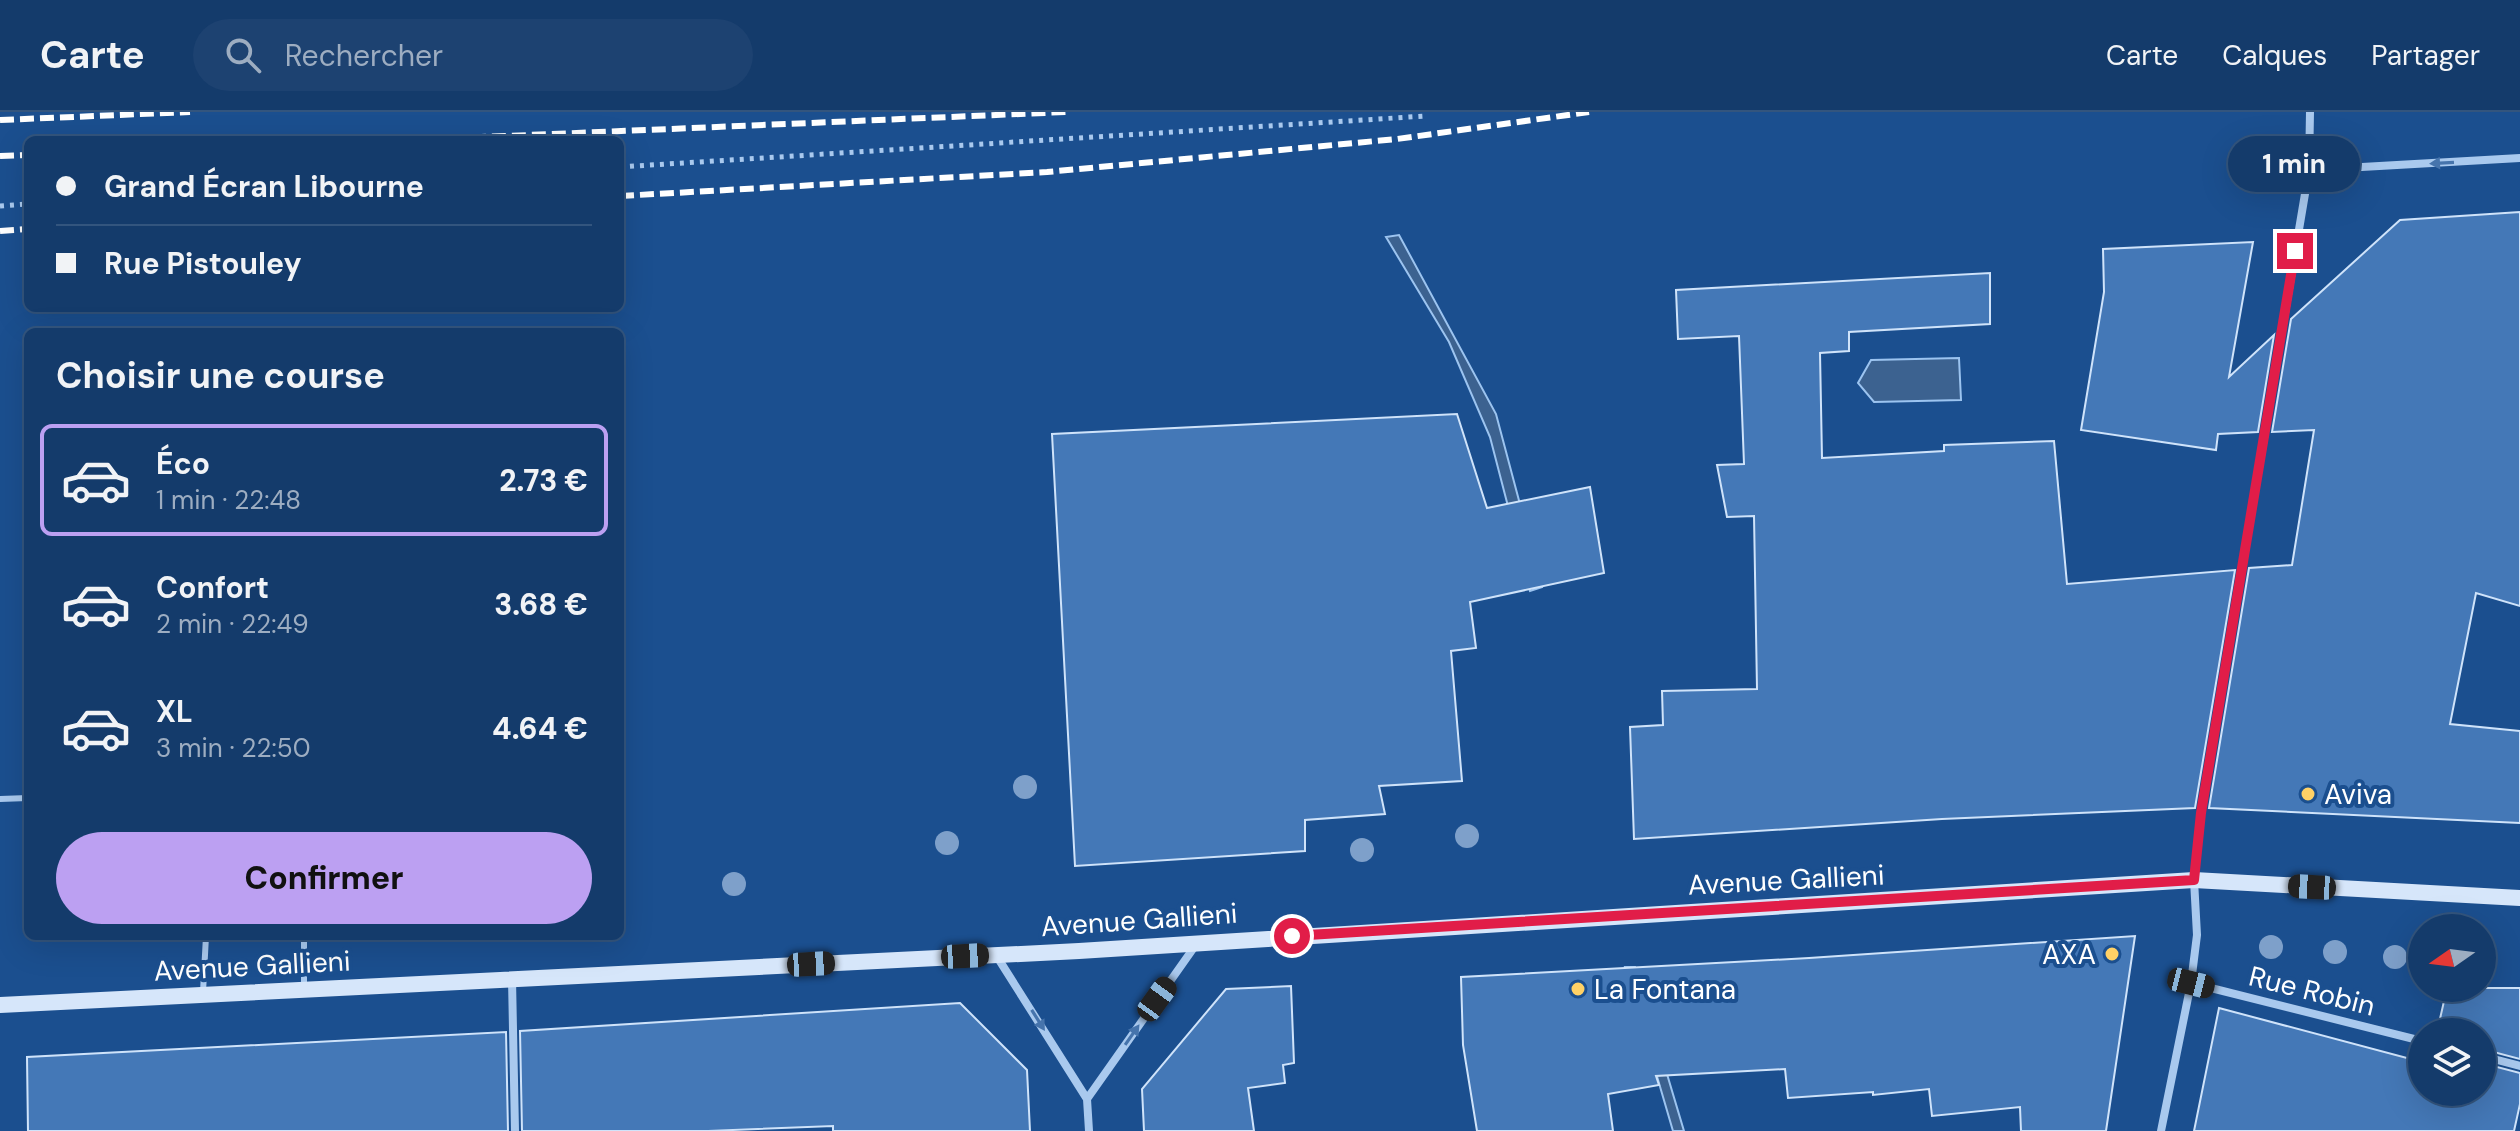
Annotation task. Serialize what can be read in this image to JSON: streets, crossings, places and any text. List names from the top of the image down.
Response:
{
  "streets": {
    "main road": ["Avenue Gallieni"],
    "street": ["Rue Robin"]
  },
  "places": ["Aviva", "AXA", "La Fontana"],
  "north": "left",
  "page": {
    "header": "Carte",
    "search": "Rechercher",
    "nav": ["Carte", "Calques", "Partager"],
    "bubble": "1 min",
    "banner": ["Grand Écran Libourne", "Rue Pistouley"],
    "heading": "Choisir une course",
    "list": [
      {
        "name": "Éco",
        "note": "1 min · 22:48",
        "value": "2.73 €"
      },
      {
        "name": "Confort",
        "note": "2 min · 22:49",
        "value": "3.68 €"
      },
      {
        "name": "XL",
        "note": "3 min · 22:50",
        "value": "4.64 €"
      }
    ],
    "buttons": "Confirmer"
  }
}
